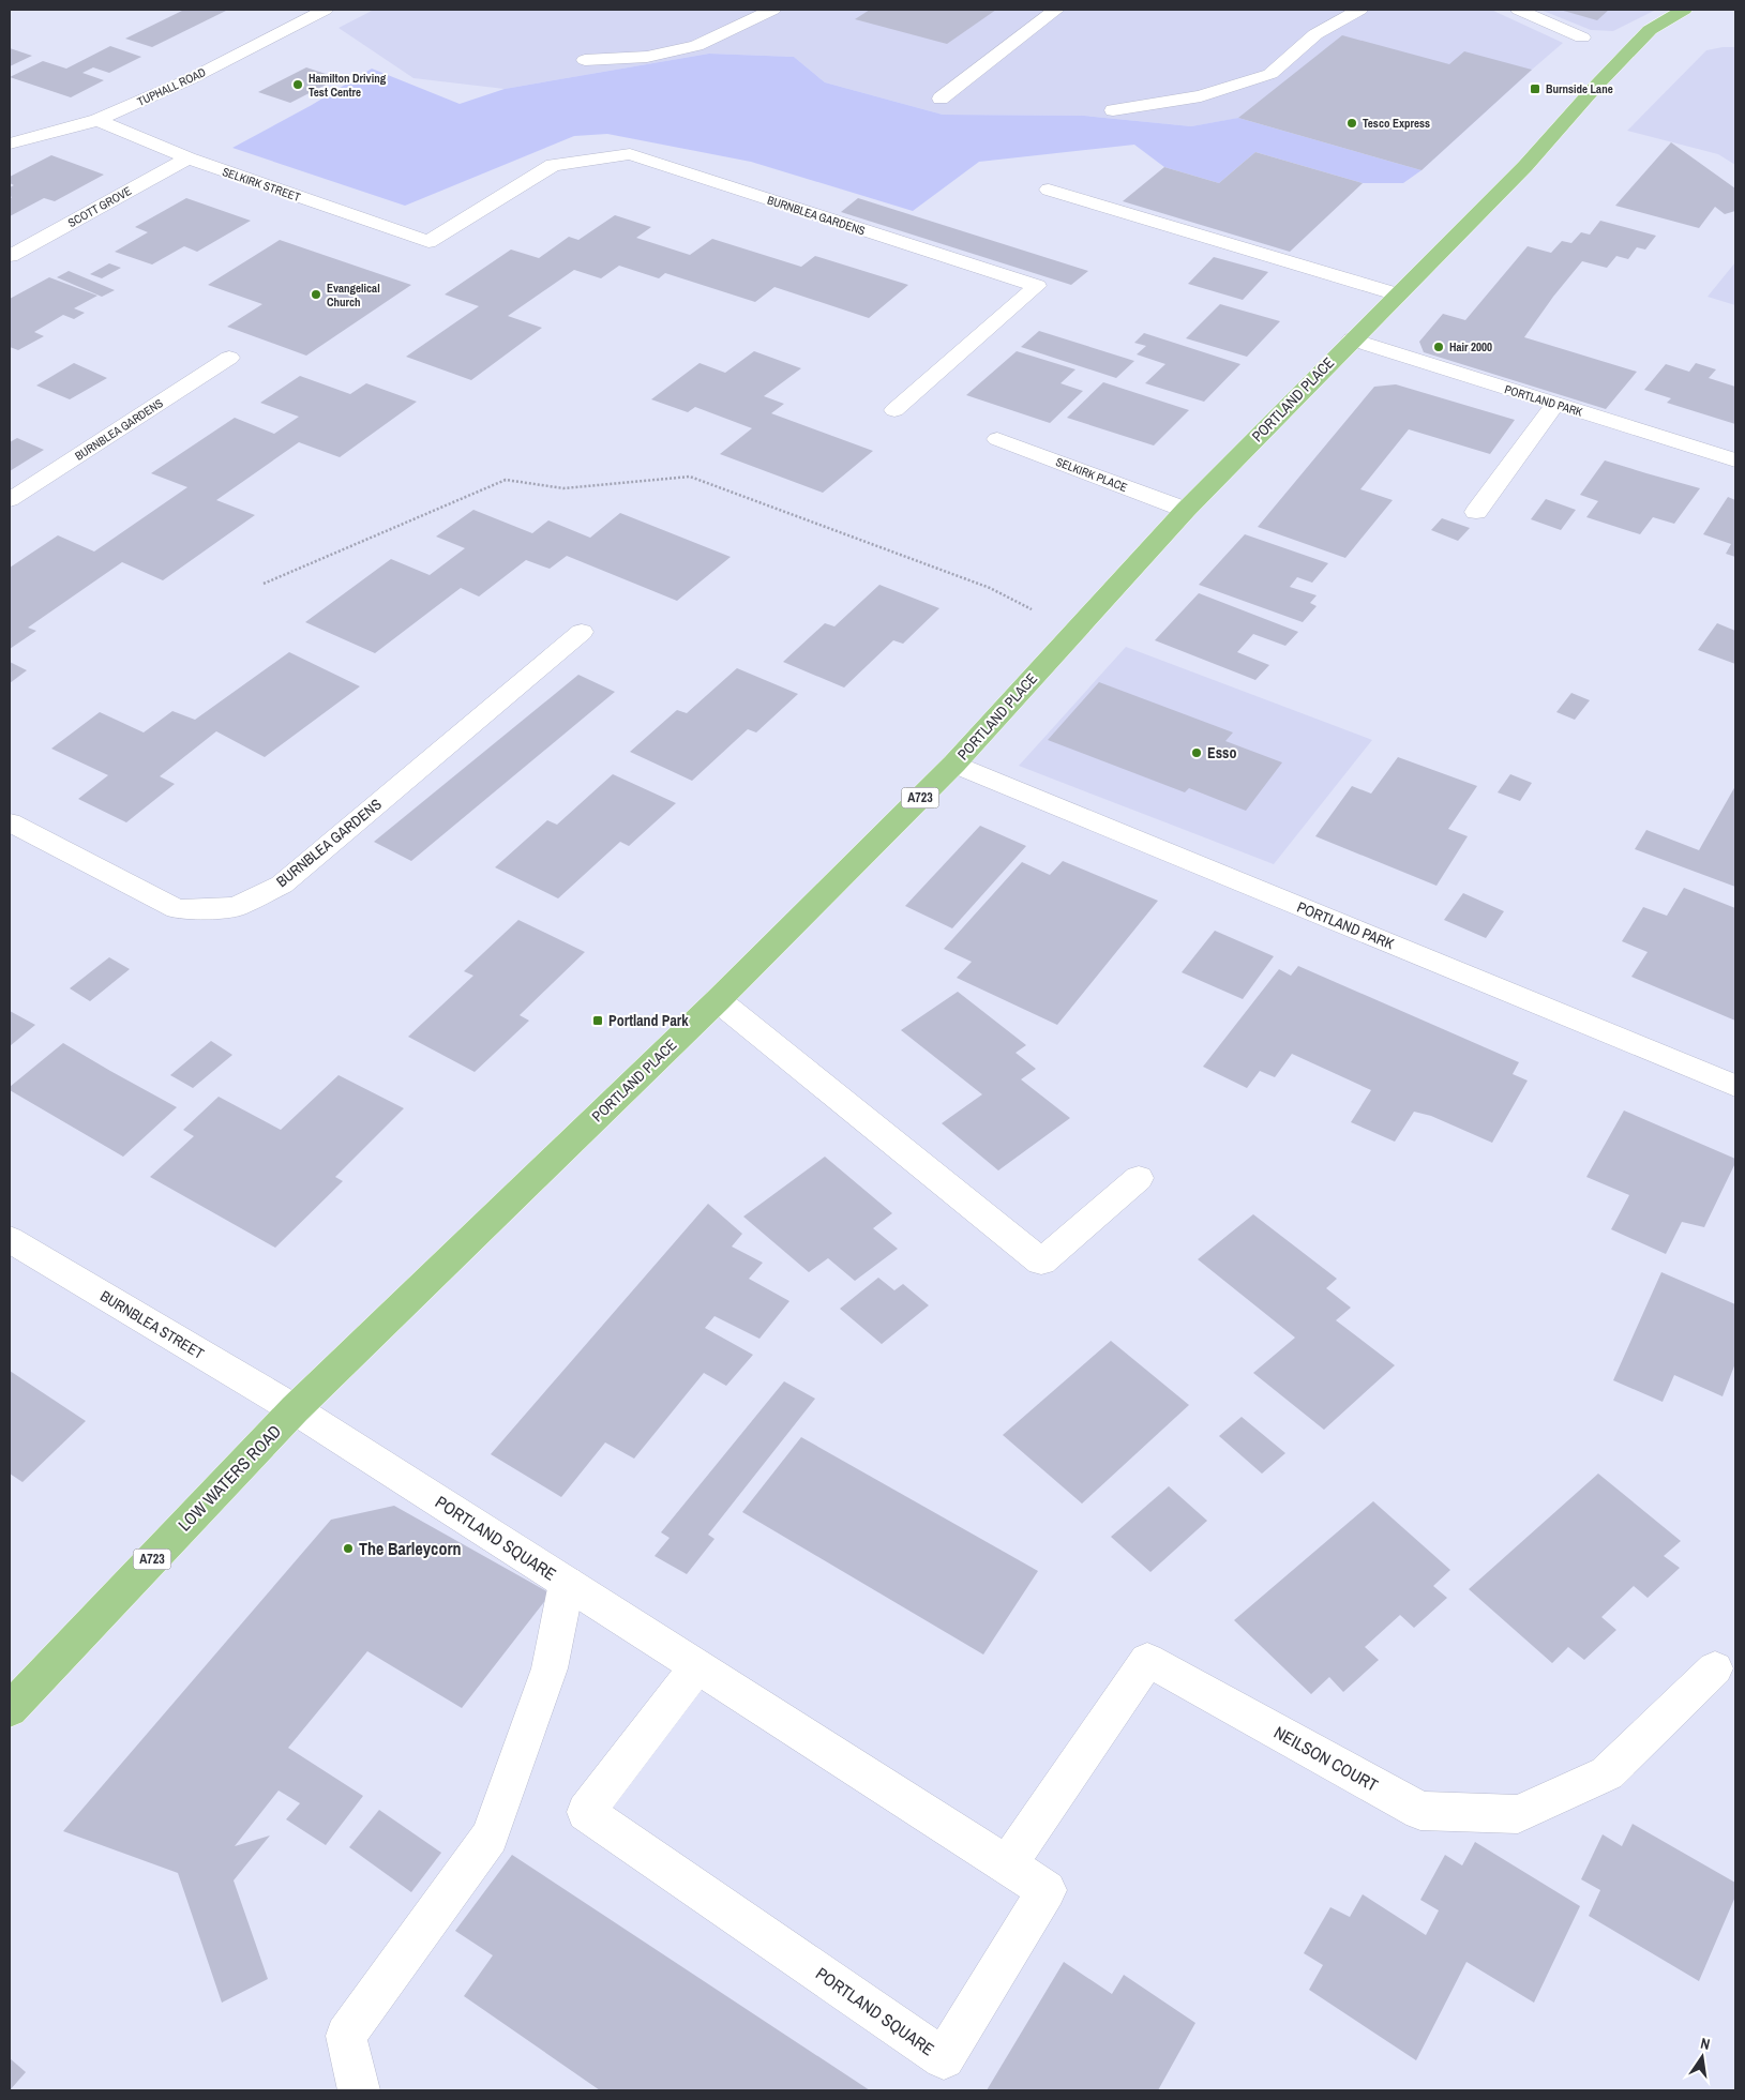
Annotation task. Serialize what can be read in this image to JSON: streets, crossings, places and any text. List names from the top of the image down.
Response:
{
  "streets": {
    "main road": ["PORTLAND PLACE", "A723", "LOW WATERS ROAD"],
    "street": [
      "TUPHALL ROAD",
      "SELKIRK STREET",
      "SCOTT GROVE",
      "BURNBLEA GARDENS",
      "PORTLAND PARK",
      "SELKIRK PLACE",
      "BURNBLEA STREET",
      "PORTLAND SQUARE",
      "NEILSON COURT"
    ]
  },
  "crossings": [
    ["TUPHALL ROAD", "SELKIRK STREET"],
    ["SELKIRK STREET", "SCOTT GROVE"],
    ["SELKIRK STREET", "BURNBLEA GARDENS"],
    ["PORTLAND PLACE", "PORTLAND PARK"],
    ["PORTLAND PLACE", "SELKIRK PLACE"],
    ["PORTLAND PLACE", "BURNBLEA STREET"],
    ["PORTLAND PLACE", "LOW WATERS ROAD"],
    ["PORTLAND PLACE", "PORTLAND SQUARE"],
    ["BURNBLEA STREET", "LOW WATERS ROAD"],
    ["BURNBLEA STREET", "PORTLAND SQUARE"],
    ["LOW WATERS ROAD", "PORTLAND SQUARE"],
    ["PORTLAND SQUARE", "NEILSON COURT"]
  ],
  "places": {
    "other": [
      "Hamilton Driving Test Centre",
      "Tesco Express",
      "Evangelical Church",
      "Hair 2000",
      "Esso",
      "The Barleycorn"
    ],
    "transit": ["Burnside Lane", "Portland Park"]
  },
  "north": "top"
}
